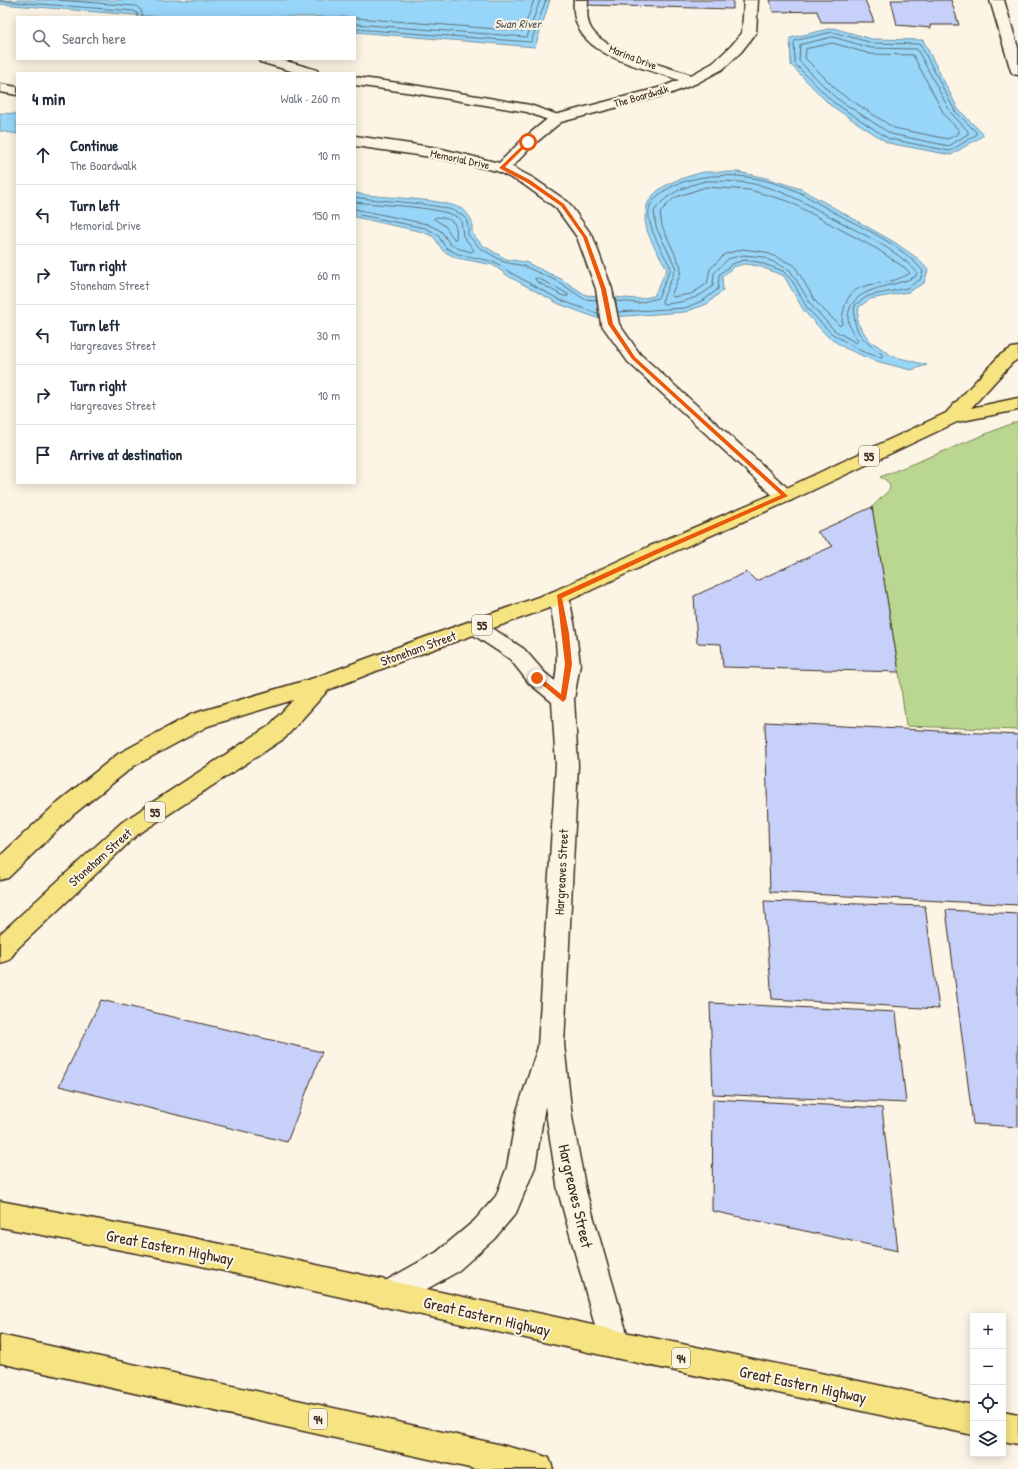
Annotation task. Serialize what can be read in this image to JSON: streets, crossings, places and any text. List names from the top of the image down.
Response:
{
  "streets": {
    "main road": [
      "55",
      "Stoneham Street",
      "Great Eastern Highway",
      "94"
    ],
    "street": [
      "Marina Drive",
      "The Boardwalk",
      "Memorial Drive",
      "Hargreaves Street"
    ]
  },
  "crossings": [
    ["Marina Drive", "The Boardwalk"],
    ["The Boardwalk", "Memorial Drive"],
    ["Memorial Drive", "Stoneham Street"],
    ["Stoneham Street", "Hargreaves Street"],
    ["Hargreaves Street", "Great Eastern Highway"]
  ],
  "water": ["Swan River"],
  "page": {
    "search": "Search here",
    "heading": ["4 min", "Walk · 260 m"],
    "list": [
      ["Continue", "The Boardwalk", "10 m"],
      ["Turn left", "Memorial Drive", "150 m"],
      ["Turn right", "Stoneham Street", "60 m"],
      ["Turn left", "Hargreaves Street", "30 m"],
      ["Turn right", "Hargreaves Street", "10 m"],
      "Arrive at destination"
    ],
    "map_buttons": ["+", "−"]
  }
}
